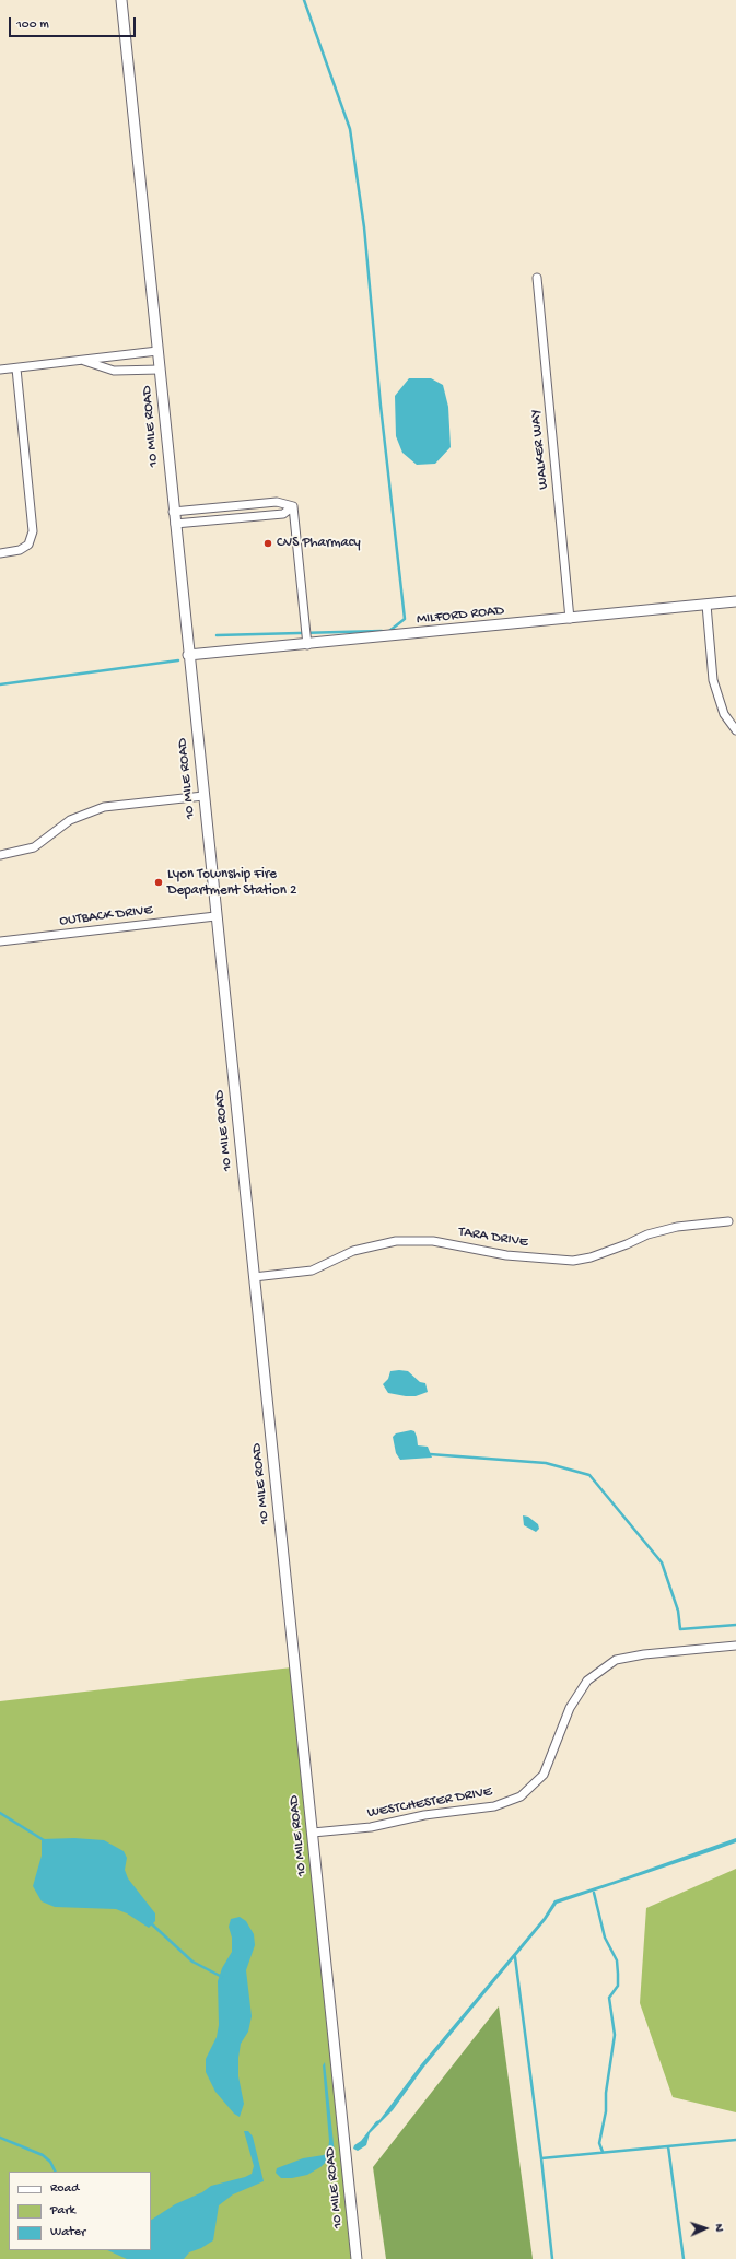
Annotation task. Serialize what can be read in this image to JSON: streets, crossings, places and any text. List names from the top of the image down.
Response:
{
  "streets": {
    "main road": ["10 MILE ROAD", "MILFORD ROAD"],
    "street": [
      "WALKER WAY",
      "OUTBACK DRIVE",
      "TARA DRIVE",
      "WESTCHESTER DRIVE"
    ]
  },
  "crossings": [
    ["10 MILE ROAD", "MILFORD ROAD"],
    ["10 MILE ROAD", "OUTBACK DRIVE"],
    ["10 MILE ROAD", "TARA DRIVE"],
    ["10 MILE ROAD", "WESTCHESTER DRIVE"],
    ["WALKER WAY", "MILFORD ROAD"]
  ],
  "places": ["CVS Pharmacy", "Lyon Township Fire Department Station 2"],
  "legend": ["Road", "Park", "Water"],
  "scale_bar": "100 m",
  "north": "right"
}
